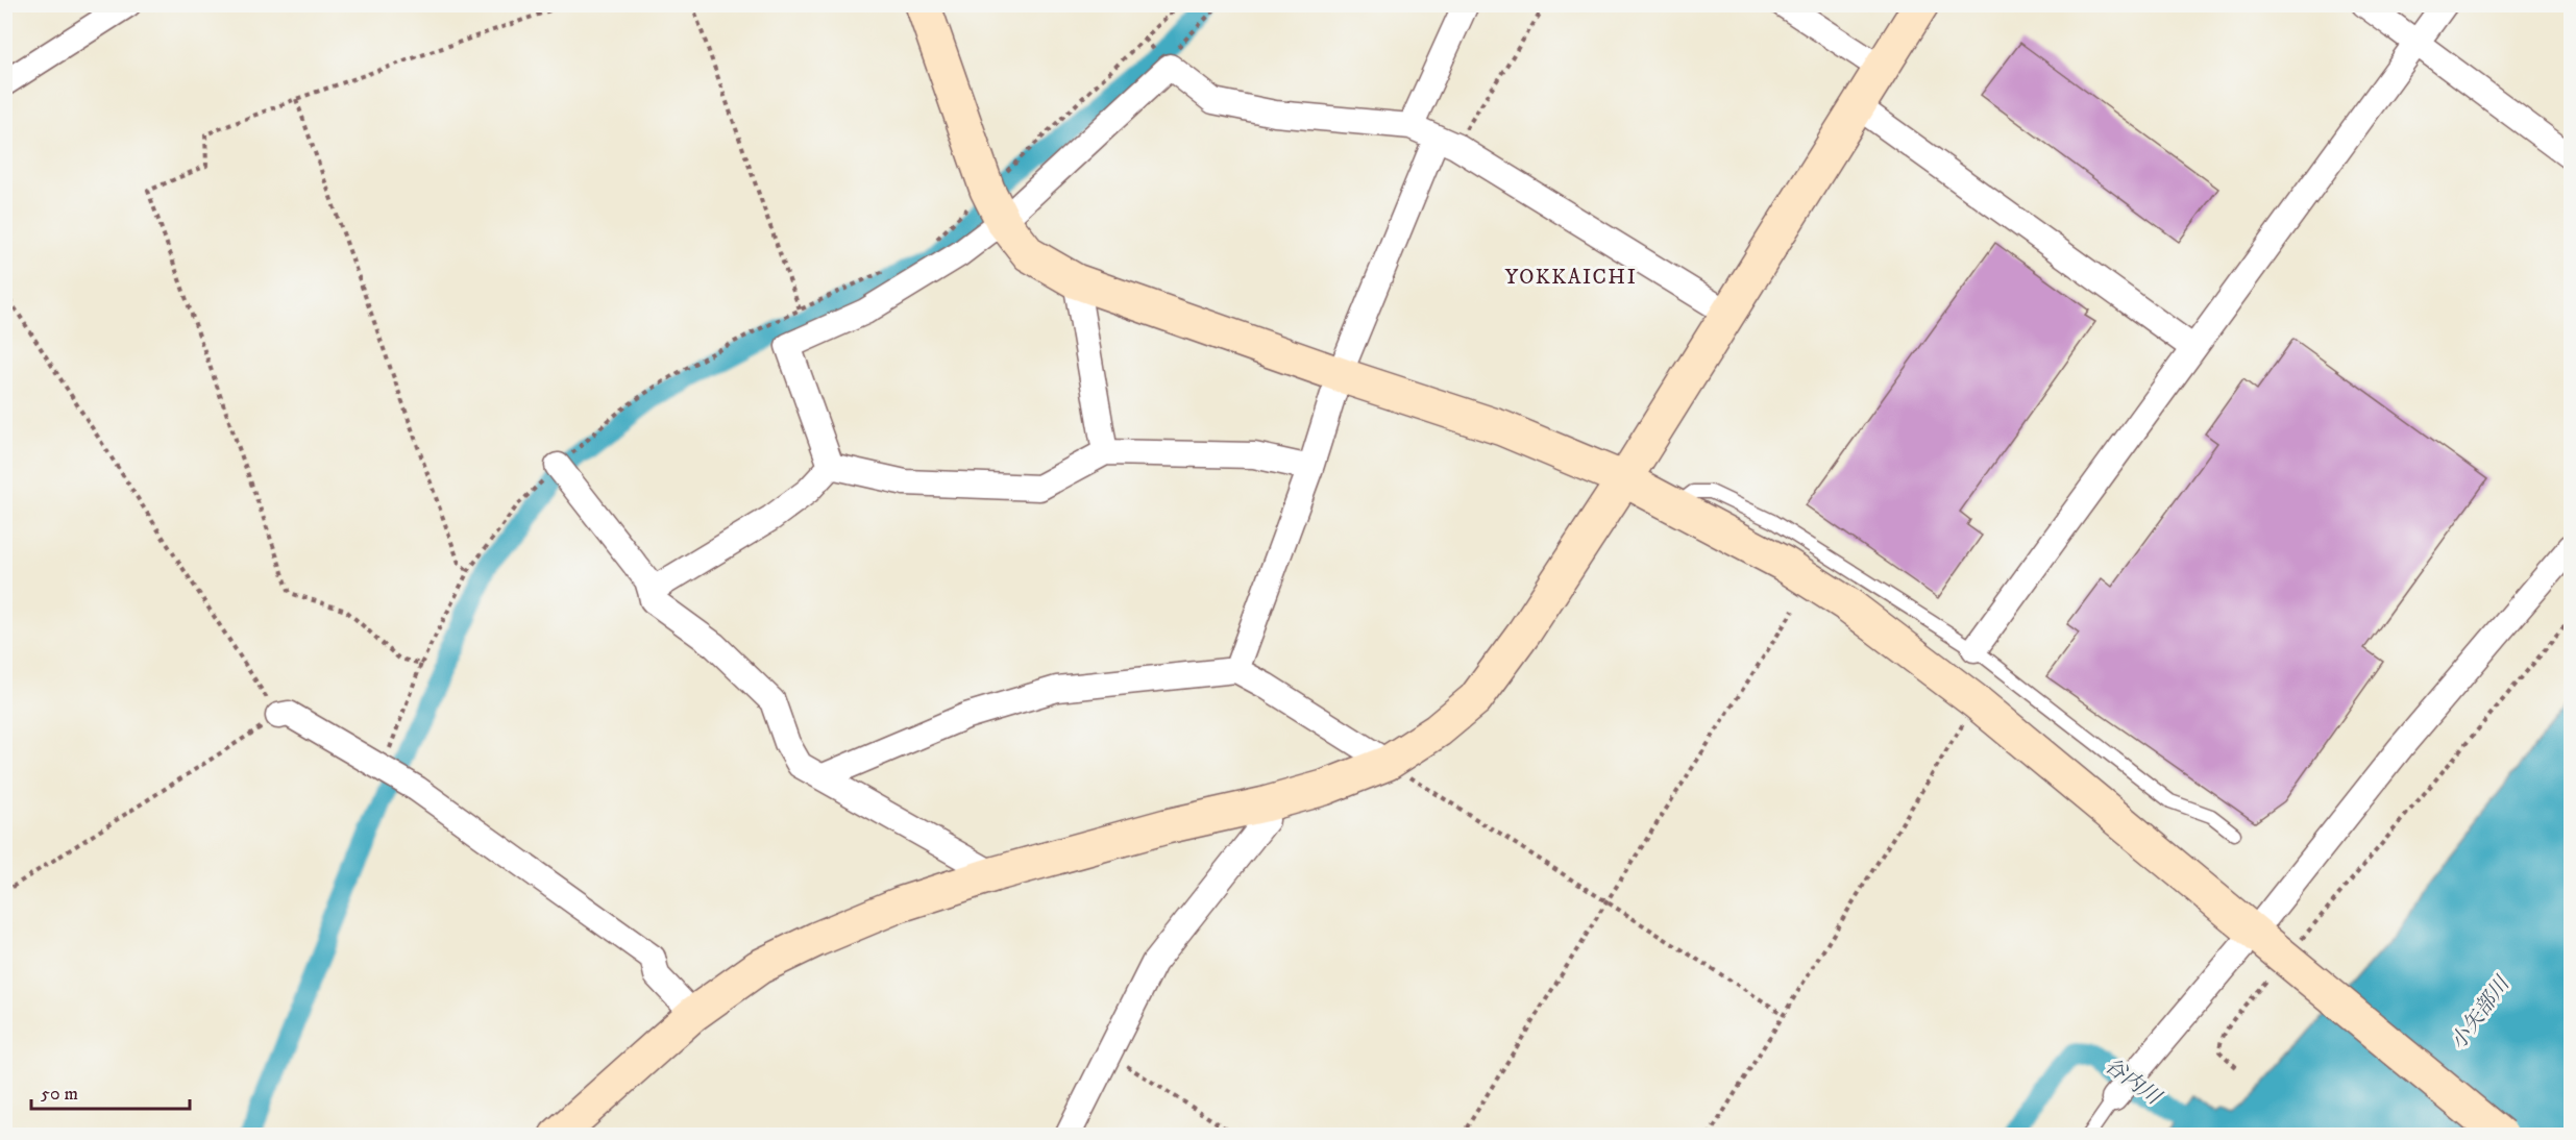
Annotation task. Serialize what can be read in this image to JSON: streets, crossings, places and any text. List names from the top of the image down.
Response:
{
  "districts": ["YOKKAICHI"],
  "water": ["小矢部川", "谷内川"],
  "scale_bar": "50 m"
}
